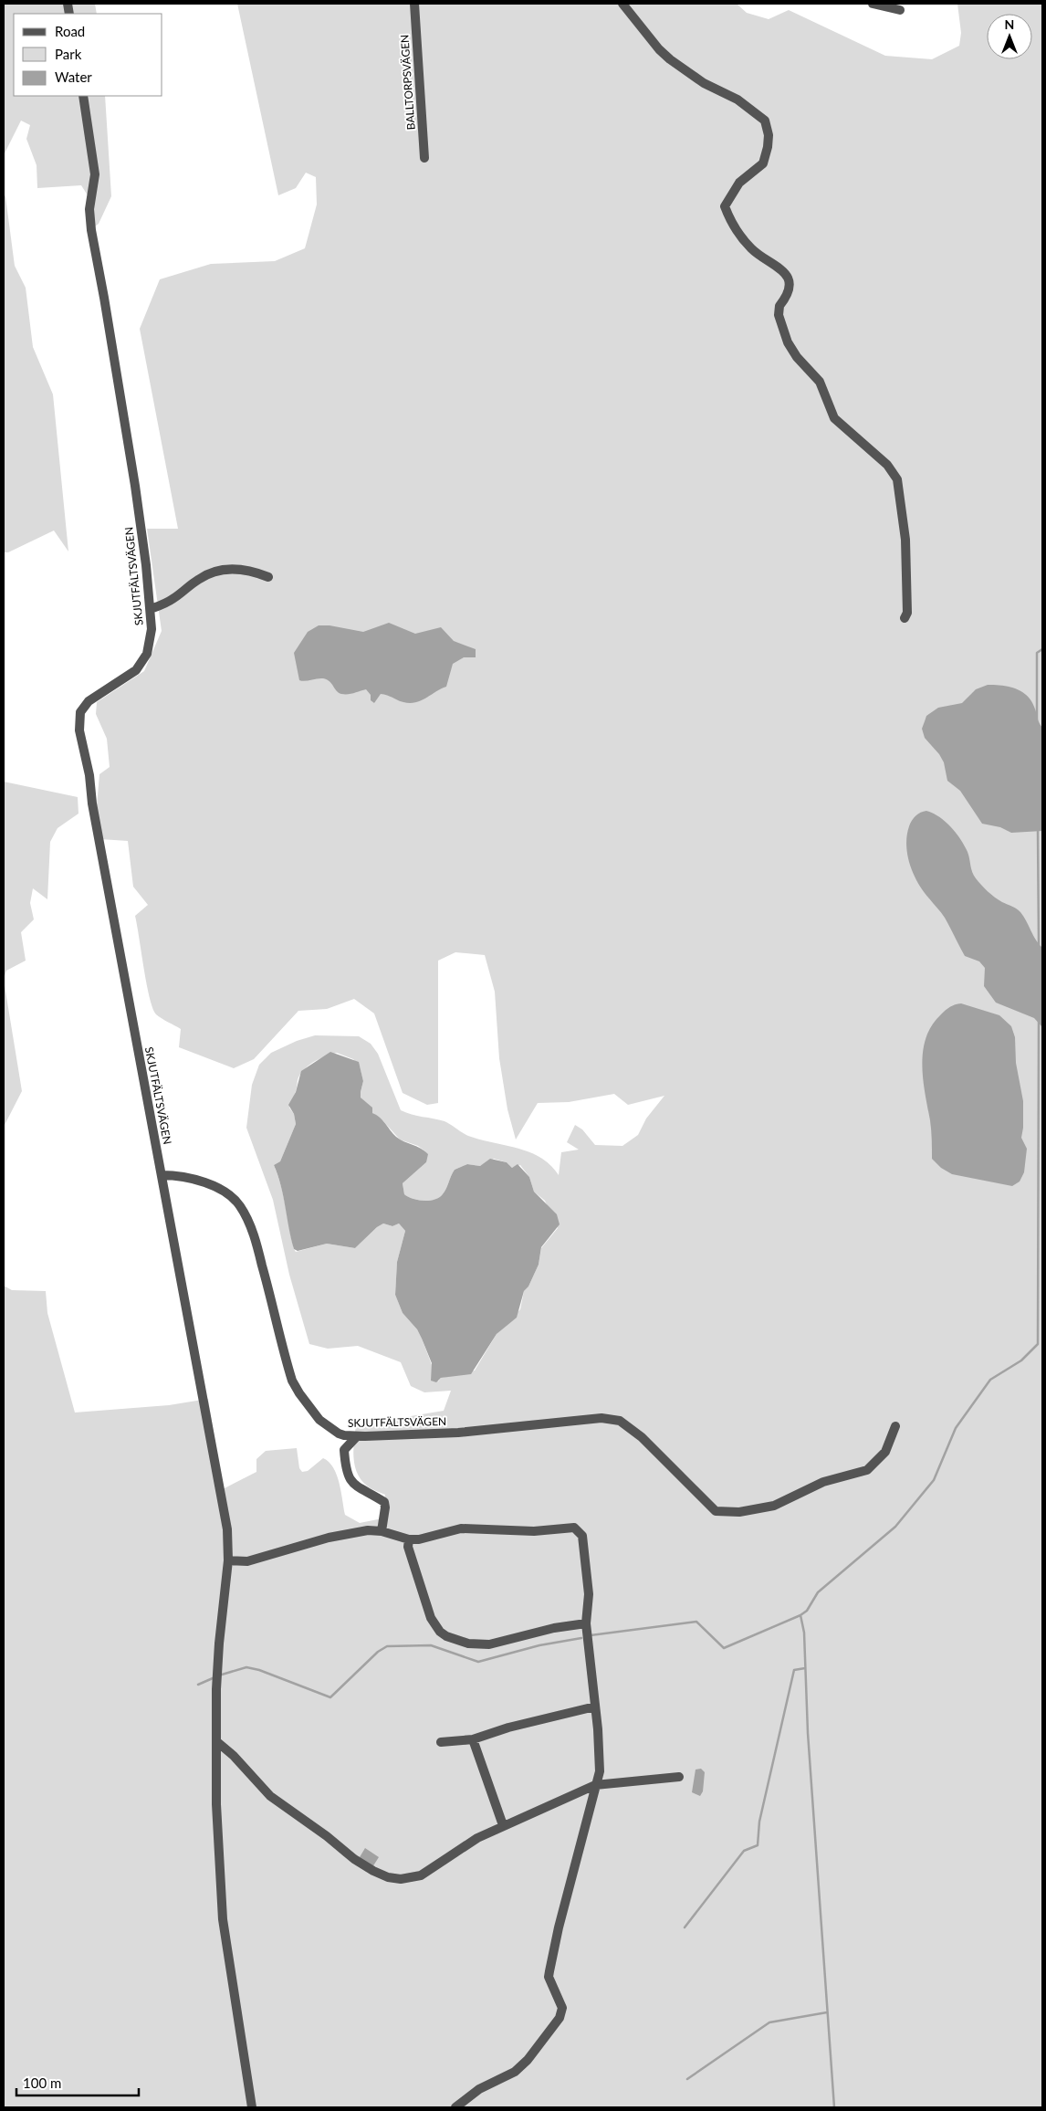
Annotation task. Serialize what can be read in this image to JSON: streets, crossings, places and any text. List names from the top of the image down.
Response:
{
  "streets": {
    "street": ["BALLTORPSVÄGEN", "SKJUTFÄLTSVÄGEN"]
  },
  "legend": ["Road", "Park", "Water"],
  "scale_bar": "100 m",
  "north": "top"
}
